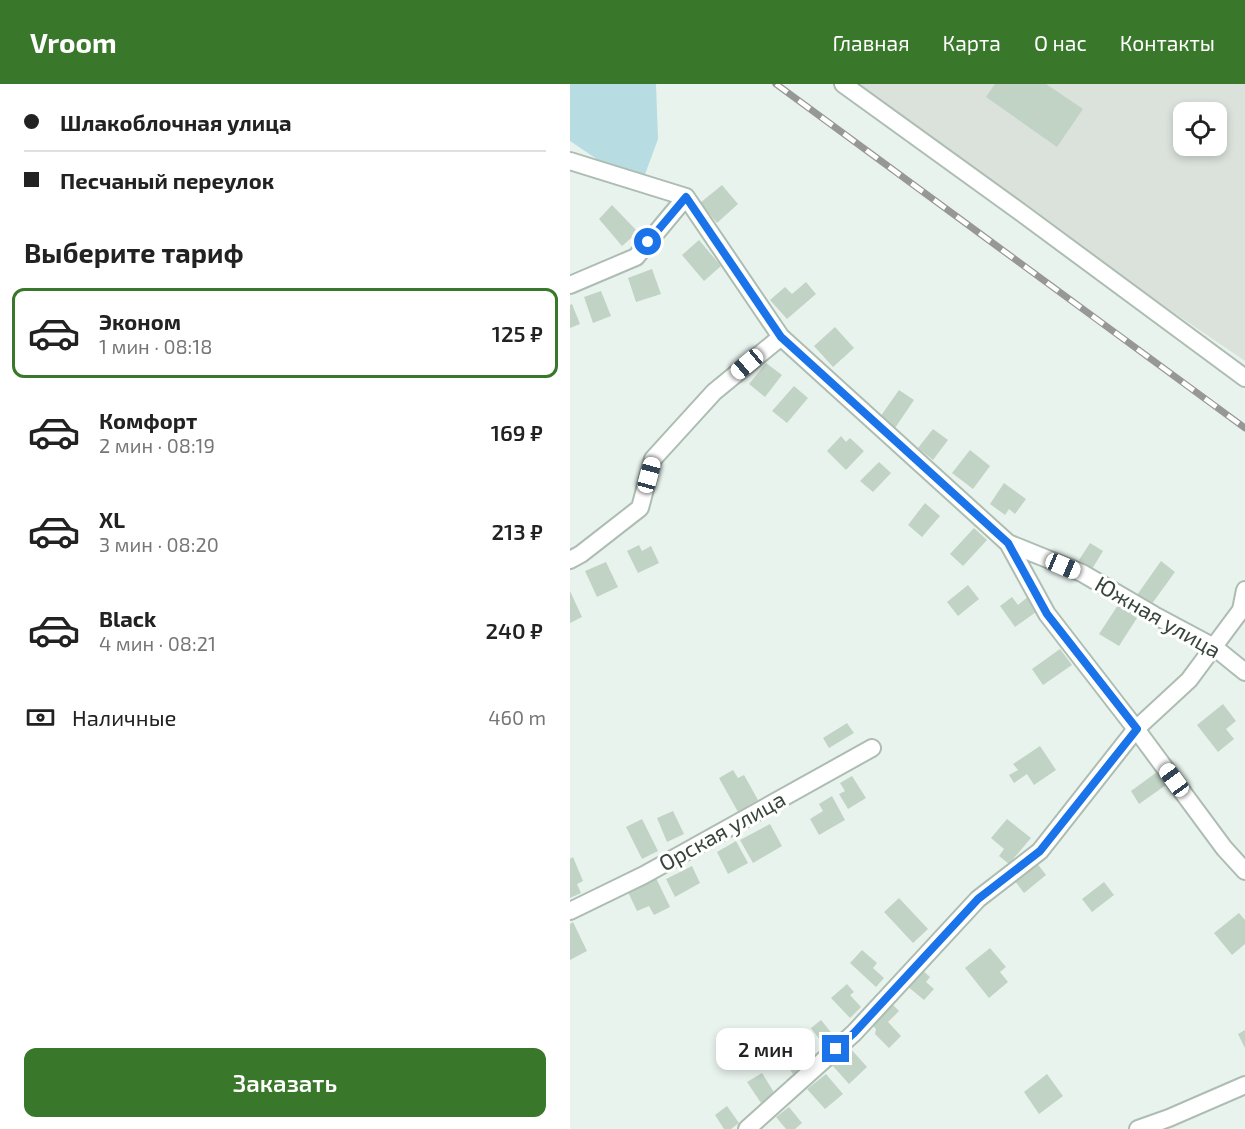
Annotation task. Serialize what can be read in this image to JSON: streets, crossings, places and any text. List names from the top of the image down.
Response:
{
  "streets": {
    "street": ["Южная улица", "Орская улица"]
  },
  "page": {
    "header": "Vroom",
    "nav": [
      "Главная",
      "Карта",
      "О нас",
      "Контакты"
    ],
    "banner": ["Шлакоблочная улица", "Песчаный переулок"],
    "heading": "Выберите тариф",
    "list": [
      {
        "name": "Эконом",
        "note": "1 мин · 08:18",
        "value": "125 ₽"
      },
      {
        "name": "Комфорт",
        "note": "2 мин · 08:19",
        "value": "169 ₽"
      },
      {
        "name": "XL",
        "note": "3 мин · 08:20",
        "value": "213 ₽"
      },
      {
        "name": "Black",
        "note": "4 мин · 08:21",
        "value": "240 ₽"
      }
    ],
    "pay": ["Наличные", "460 m"],
    "bubble": "2 мин",
    "buttons": "Заказать"
  }
}
